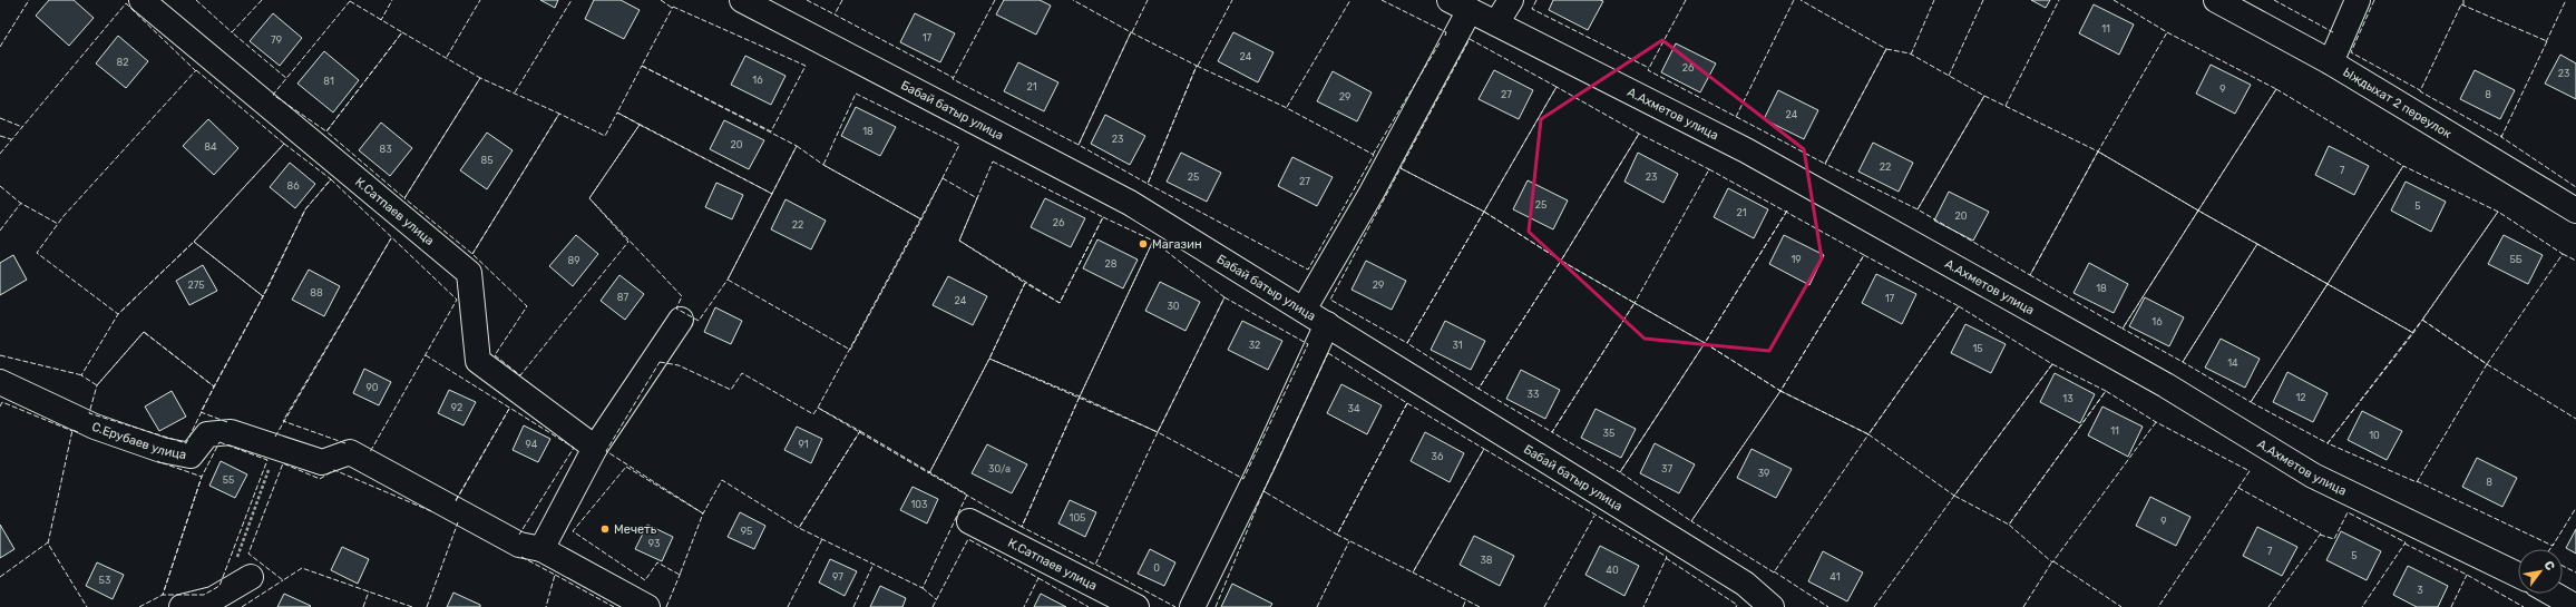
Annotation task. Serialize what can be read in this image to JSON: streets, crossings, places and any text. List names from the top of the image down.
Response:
{
  "streets": {
    "street": [
      "Ыждыхат 2 переулок",
      "Бабай батыр улица",
      "А.Ахметов улица",
      "К.Сатпаев улица",
      "С.Ерубаев улица"
    ]
  },
  "places": ["Магазин", "Мечеть"],
  "house_numbers": [
    "11",
    "17",
    "79",
    "24",
    "82",
    "26",
    "23",
    "16",
    "81",
    "21",
    "9",
    "27",
    "8",
    "29",
    "24",
    "18",
    "23",
    "20",
    "84",
    "83",
    "85",
    "22",
    "7",
    "25",
    "23",
    "27",
    "86",
    "25",
    "5",
    "21",
    "20",
    "26",
    "22",
    "19",
    "5Б",
    "89",
    "28",
    "275",
    "29",
    "18",
    "88",
    "87",
    "17",
    "24",
    "30",
    "16",
    "32",
    "31",
    "15",
    "14",
    "90",
    "33",
    "12",
    "13",
    "92",
    "34",
    "11",
    "35",
    "10",
    "94",
    "91",
    "36",
    "30/a",
    "37",
    "39",
    "55",
    "8",
    "103",
    "105",
    "9",
    "95",
    "93",
    "7",
    "5",
    "38",
    "0",
    "40",
    "97",
    "41",
    "53",
    "3"
  ],
  "north": "top right"
}
